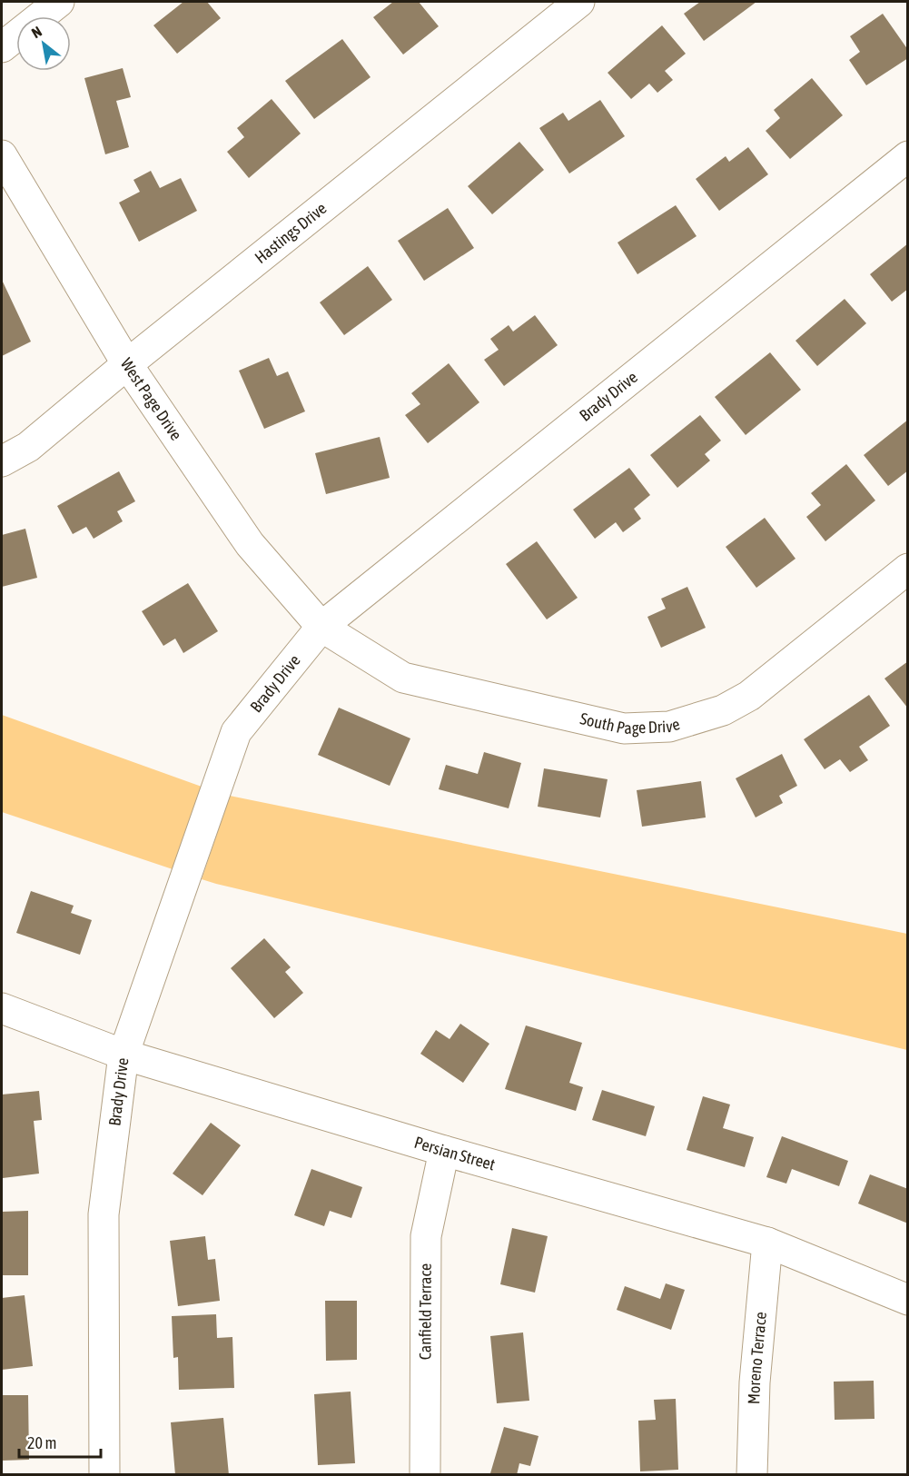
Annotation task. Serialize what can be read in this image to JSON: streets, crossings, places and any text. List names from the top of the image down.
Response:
{
  "streets": {
    "street": [
      "Hastings Drive",
      "Brady Drive",
      "West Page Drive",
      "South Page Drive",
      "Persian Street",
      "Canfield Terrace",
      "Moreno Terrace"
    ]
  },
  "crossings": [
    ["Hastings Drive", "West Page Drive"],
    ["Brady Drive", "West Page Drive"],
    ["Brady Drive", "South Page Drive"],
    ["Brady Drive", "Persian Street"],
    ["West Page Drive", "South Page Drive"],
    ["Persian Street", "Canfield Terrace"],
    ["Persian Street", "Moreno Terrace"]
  ],
  "scale_bar": "20 m",
  "north": "top left"
}
